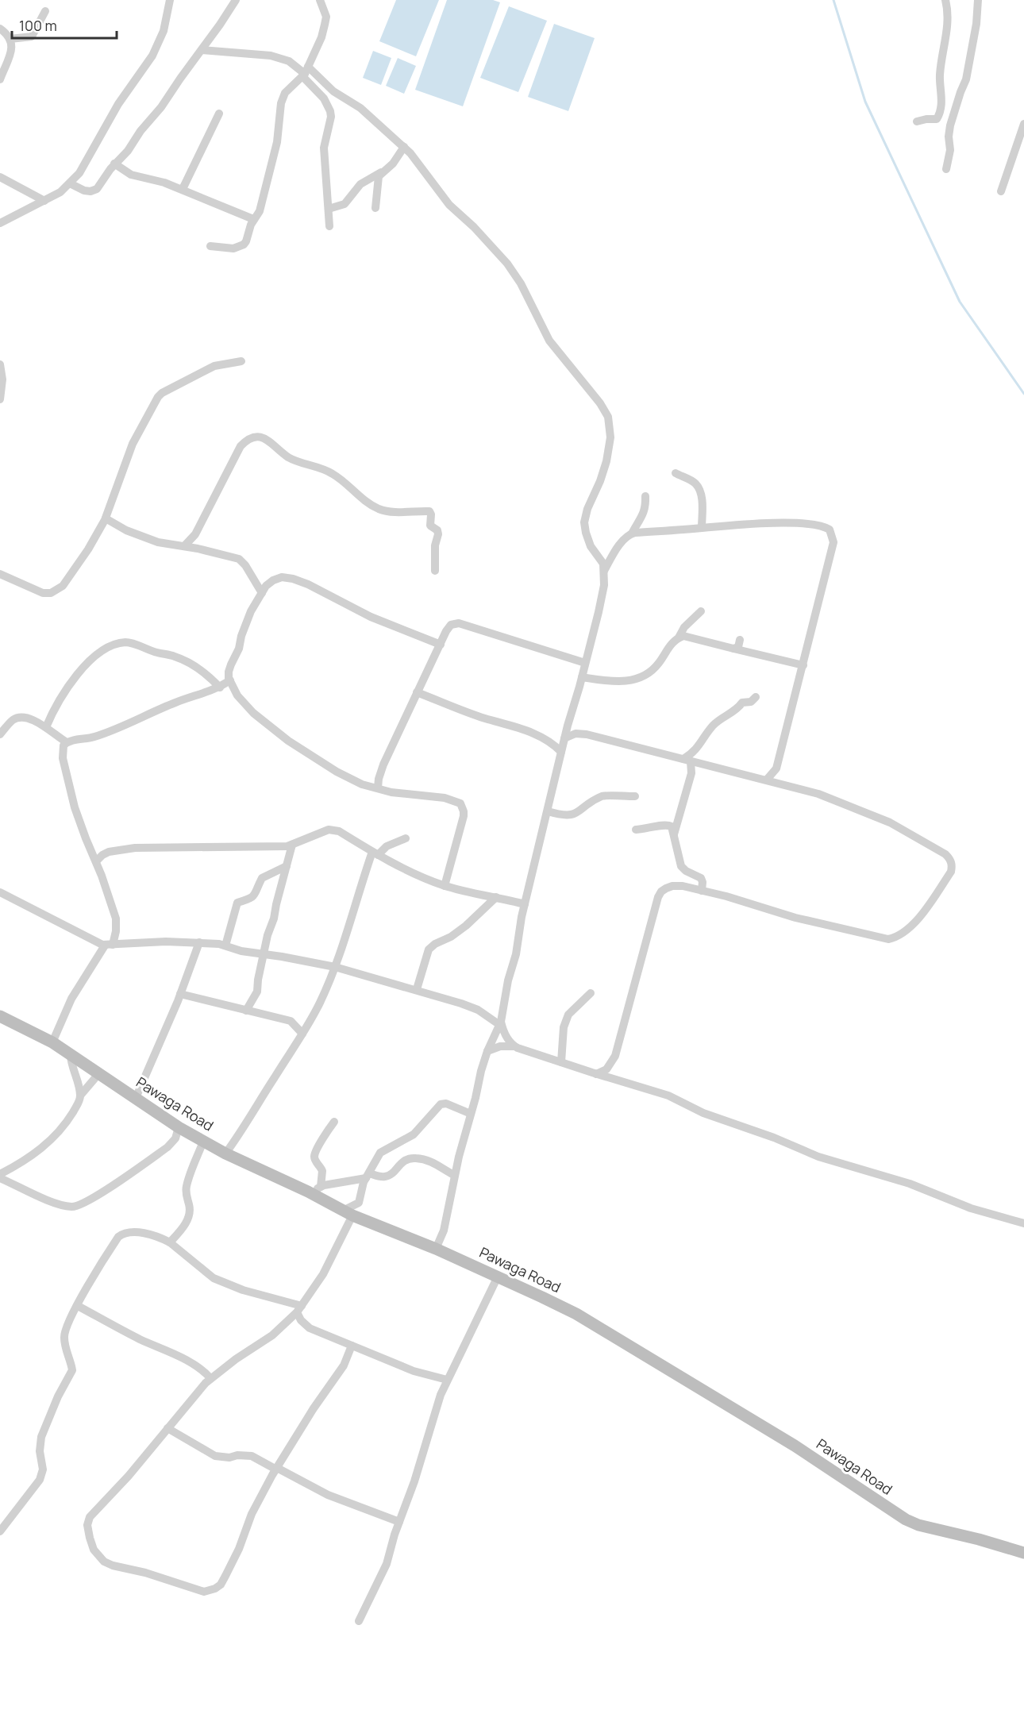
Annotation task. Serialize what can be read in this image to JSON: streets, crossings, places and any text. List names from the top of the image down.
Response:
{
  "streets": {
    "main road": ["Pawaga Road"]
  },
  "scale_bar": "100 m"
}
